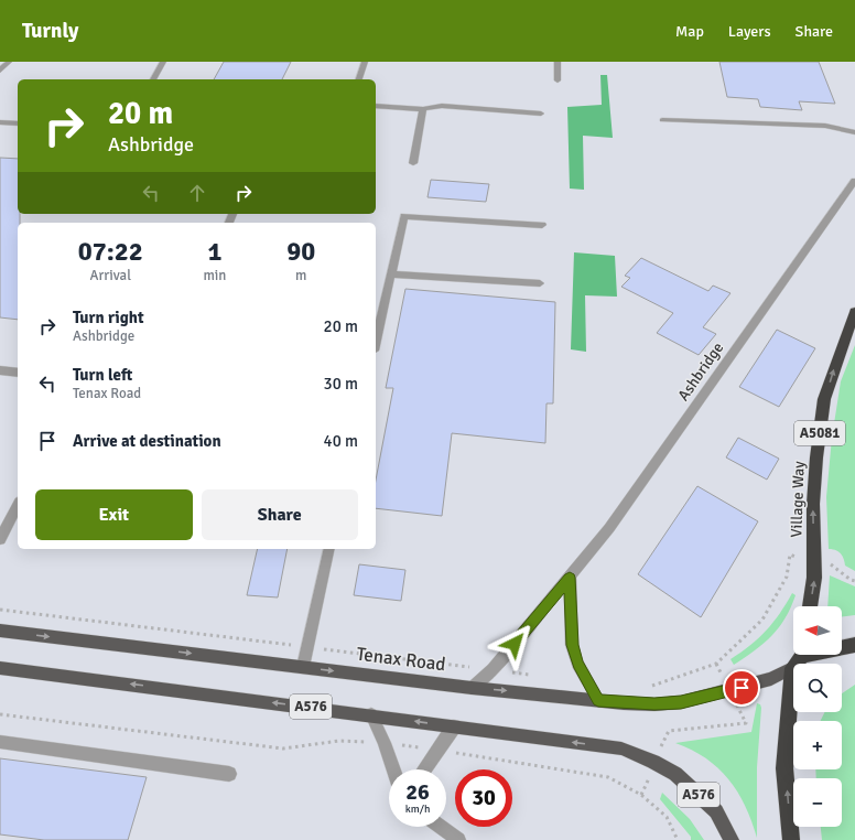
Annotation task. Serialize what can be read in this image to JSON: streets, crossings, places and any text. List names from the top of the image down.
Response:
{
  "streets": {
    "highway": ["A5081", "Village Way"],
    "main road": ["Tenax Road", "A576"],
    "street": ["Ashbridge"]
  },
  "crossings": [
    ["Ashbridge", "Tenax Road"]
  ],
  "one_way": ["Village Way"],
  "north": "left",
  "page": {
    "header": "Turnly",
    "nav": ["Map", "Layers", "Share"],
    "turn": ["20 m", "Ashbridge"],
    "eta": [
      "07:22",
      "Arrival",
      "1",
      "min",
      "90",
      "m"
    ],
    "list": [
      {
        "name": "Turn right",
        "note": "Ashbridge",
        "value": "20 m"
      },
      {
        "name": "Turn left",
        "note": "Tenax Road",
        "value": "30 m"
      },
      {
        "name": "Arrive at destination",
        "value": "40 m"
      }
    ],
    "buttons": ["Exit", "Share"],
    "map_buttons": ["+", "−"],
    "speed": "26 km/h",
    "limit": "30"
  }
}
